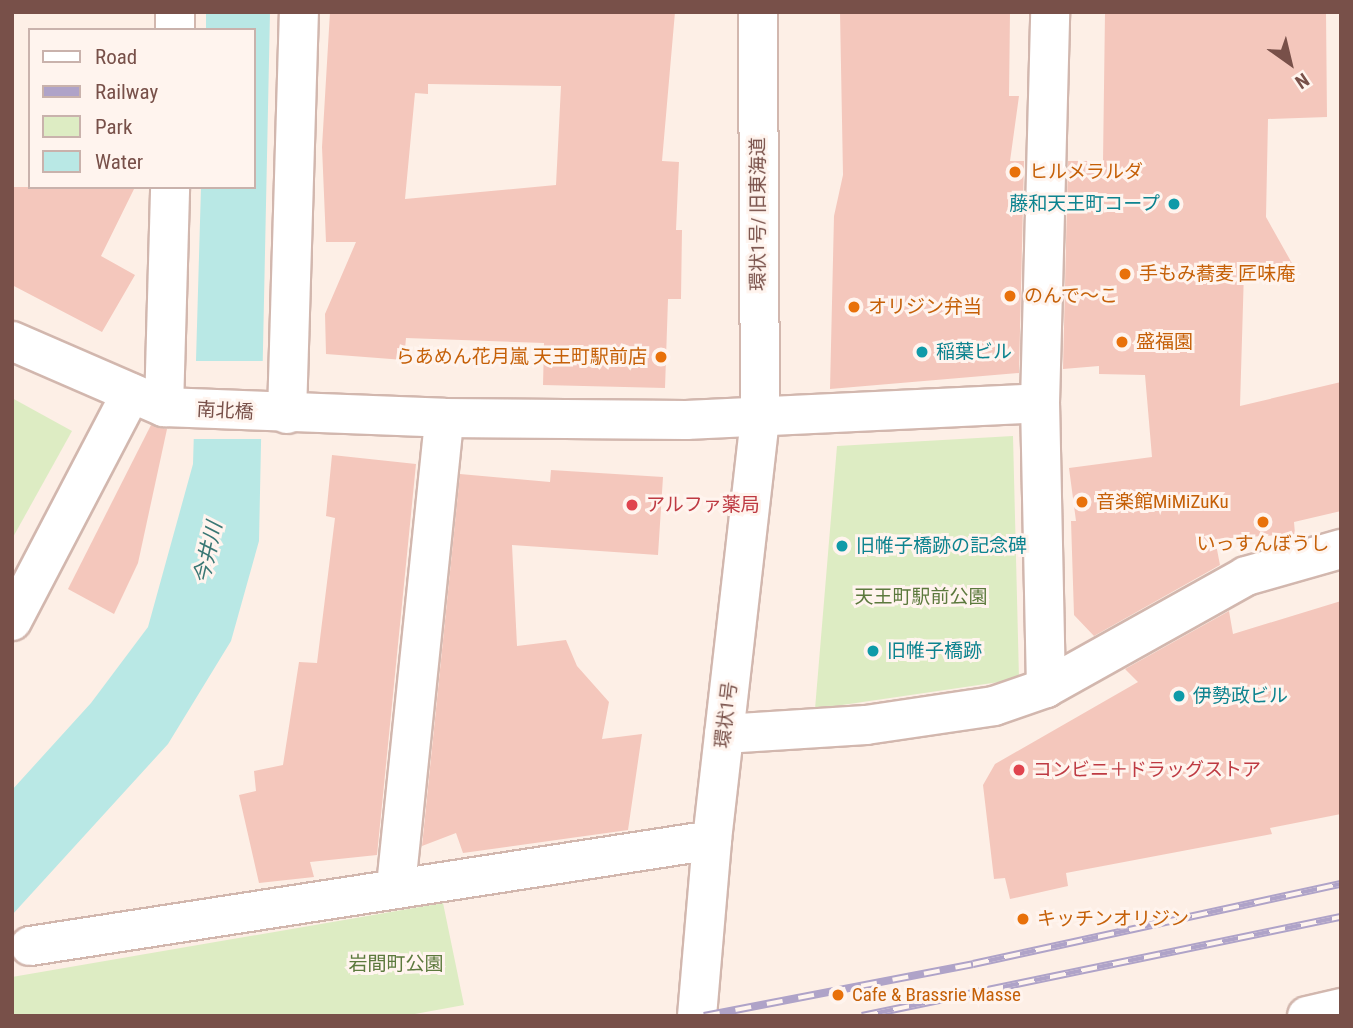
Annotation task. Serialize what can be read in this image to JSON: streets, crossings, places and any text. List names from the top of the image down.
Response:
{
  "streets": {
    "street": ["環状1号/ 旧東海道", "南北橋", "環状1号"]
  },
  "crossings": [
    ["環状1号/ 旧東海道", "南北橋"],
    ["環状1号/ 旧東海道", "環状1号"],
    ["南北橋", "環状1号"]
  ],
  "water": ["今井川"],
  "parks": ["天王町駅前公園", "岩間町公園"],
  "places": [
    "ヒルメラルダ",
    "藤和天王町コープ",
    "手もみ蕎麦 匠味庵",
    "のんで～こ",
    "オリジン弁当",
    "盛福園",
    "稲葉ビル",
    "らあめん花月嵐 天王町駅前店",
    "音楽館MiMiZuKu",
    "アルファ薬局",
    "いっすんぼうし",
    "旧帷子橋跡の記念碑",
    "旧帷子橋跡",
    "伊勢政ビル",
    "コンビニ＋ドラッグストア",
    "キッチンオリジン",
    "Cafe & Brassrie Masse"
  ],
  "legend": [
    "Road",
    "Railway",
    "Park",
    "Water"
  ],
  "north": "bottom right"
}
